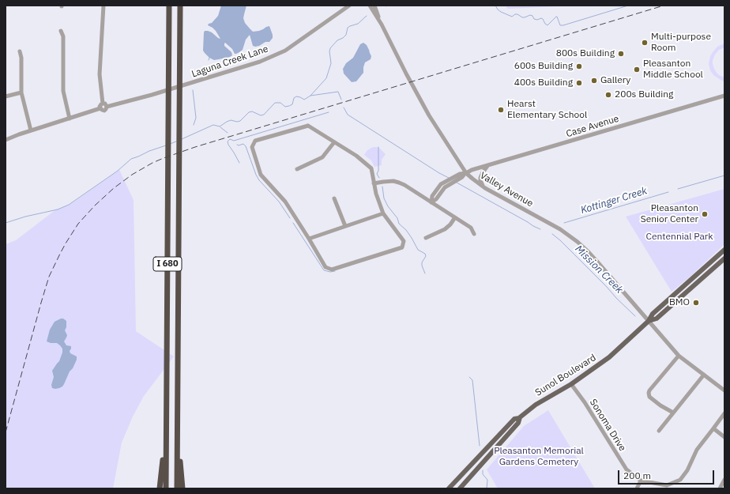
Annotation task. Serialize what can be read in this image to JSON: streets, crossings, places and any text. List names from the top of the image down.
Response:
{
  "streets": {
    "highway": ["I 680"],
    "main road": ["Sunol Boulevard"],
    "street": [
      "Laguna Creek Lane",
      "Case Avenue",
      "Valley Avenue",
      "Sonoma Drive"
    ]
  },
  "crossings": [
    ["Case Avenue", "Valley Avenue"],
    ["Valley Avenue", "Sunol Boulevard"],
    ["Sunol Boulevard", "Sonoma Drive"]
  ],
  "water": ["Kottinger Creek", "Mission Creek"],
  "parks": ["Centennial Park", "Pleasanton Memorial Gardens Cemetery"],
  "places": [
    "Multi-purpose Room",
    "800s Building",
    "600s Building",
    "Pleasanton Middle School",
    "Gallery",
    "400s Building",
    "200s Building",
    "Hearst Elementary School",
    "Pleasanton Senior Center",
    "BMO"
  ],
  "scale_bar": "200 m"
}
